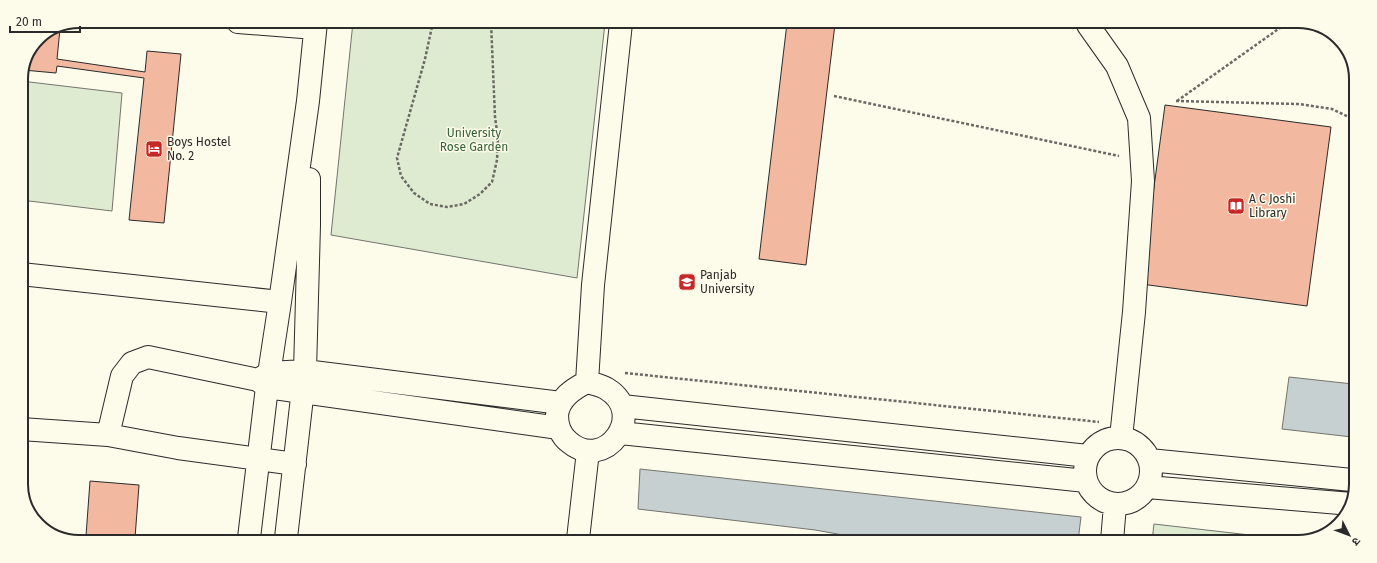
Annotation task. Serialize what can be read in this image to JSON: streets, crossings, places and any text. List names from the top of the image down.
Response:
{
  "parks": ["University Rose Garden"],
  "places": {
    "hotel": ["Boys Hostel No. 2"],
    "library": ["A C Joshi Library"],
    "school or university": ["Panjab University"]
  },
  "scale_bar": "20 m",
  "north": "bottom right"
}
